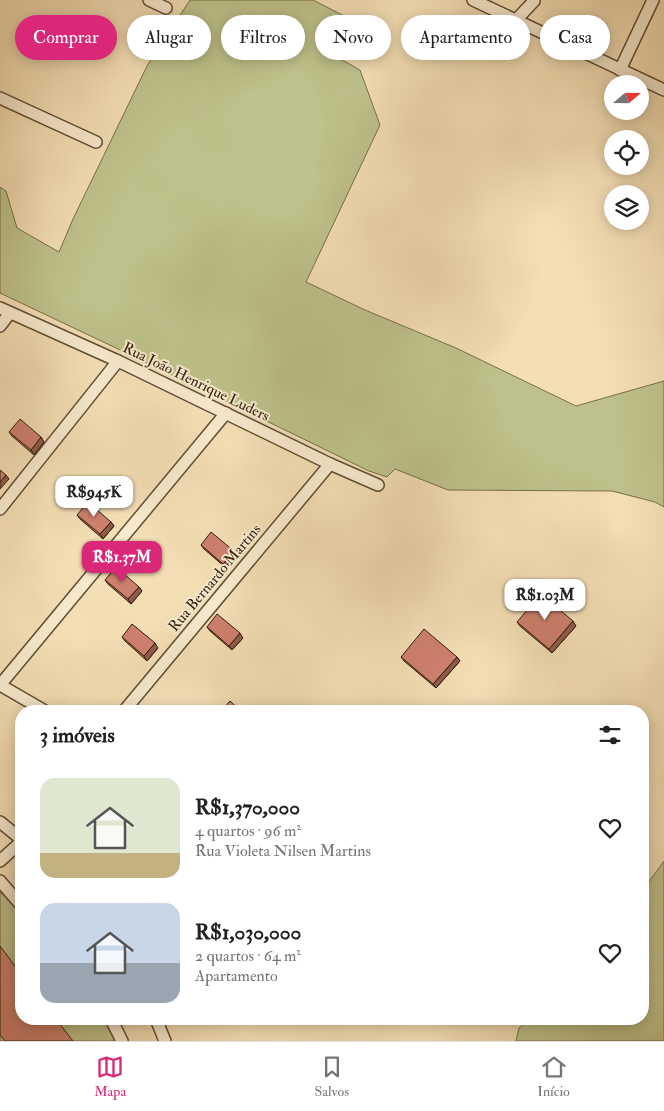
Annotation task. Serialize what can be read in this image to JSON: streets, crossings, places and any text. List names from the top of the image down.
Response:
{
  "streets": {
    "street": ["Rua João Henrique Luders", "Rua Bernardo Martins"]
  },
  "crossings": [
    ["Rua João Henrique Luders", "Rua Bernardo Martins"]
  ],
  "north": "right",
  "page": {
    "chip": [
      "Comprar",
      "Alugar",
      "Filtros",
      "Novo",
      "Apartamento",
      "Casa"
    ],
    "price": ["R$945K", "R$1.37M", "R$1.03M"],
    "heading": "3 imóveis",
    "list": [
      {
        "name": "R$1,370,000",
        "note": "4 quartos · 96 m² · Rua Violeta Nilsen Martins"
      },
      {
        "name": "R$1,030,000",
        "note": "2 quartos · 64 m² · Apartamento"
      }
    ],
    "tabs": ["Mapa", "Salvos", "Início"]
  }
}
